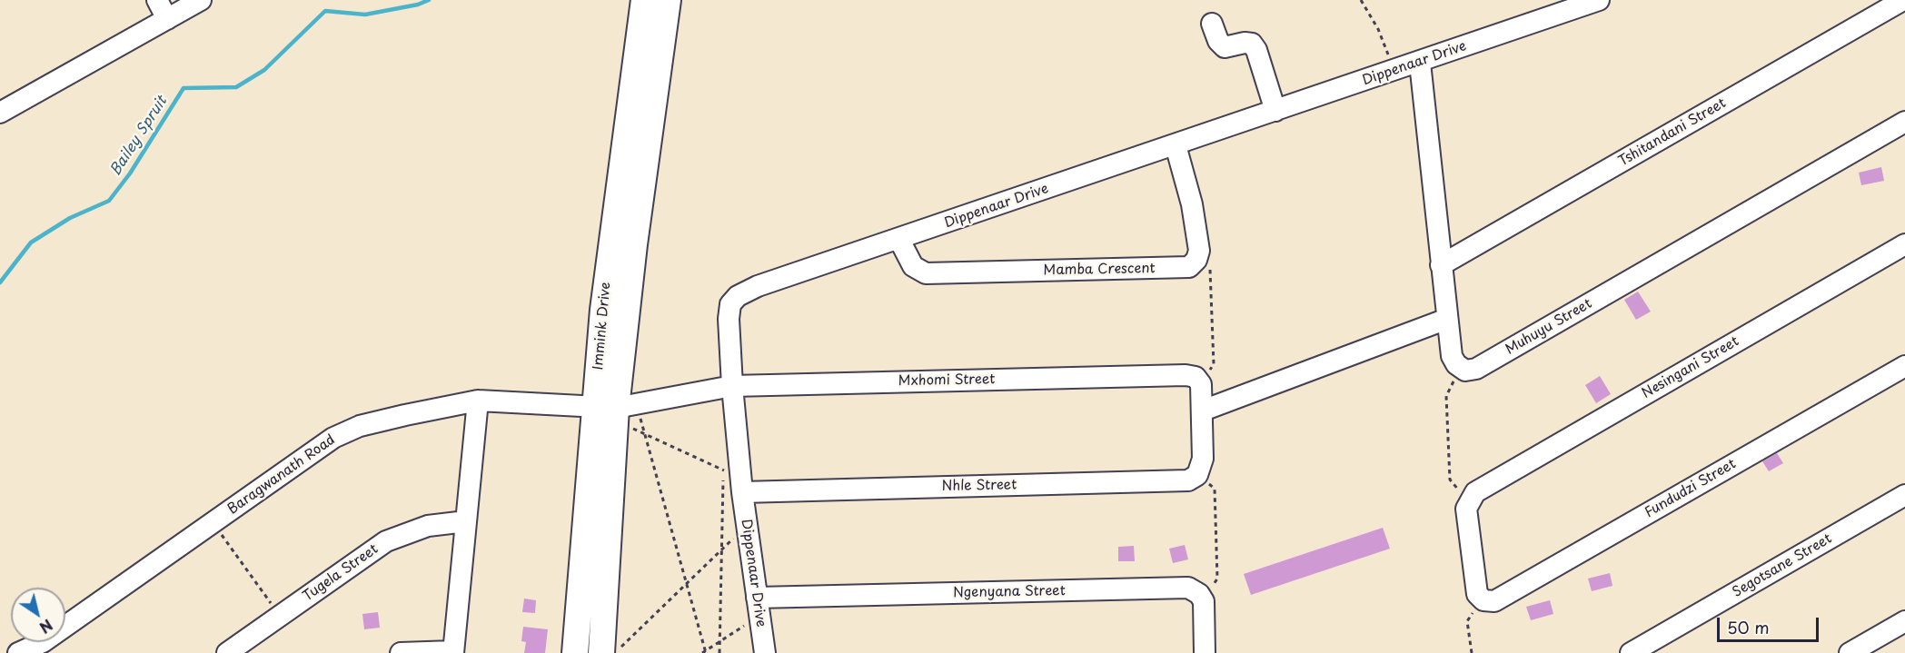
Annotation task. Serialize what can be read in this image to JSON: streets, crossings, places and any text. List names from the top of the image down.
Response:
{
  "streets": {
    "main road": ["Immink Drive"],
    "street": [
      "Dippenaar Drive",
      "Tshitandani Street",
      "Mamba Crescent",
      "Muhuyu Street",
      "Nesingani Street",
      "Mxhomi Street",
      "Baragwanath Road",
      "Nhle Street",
      "Fundudzi Street",
      "Segotsane Street",
      "Tugela Street",
      "Ngenyana Street"
    ]
  },
  "crossings": [
    ["Dippenaar Drive", "Mamba Crescent"],
    ["Dippenaar Drive", "Mxhomi Street"],
    ["Dippenaar Drive", "Nhle Street"],
    ["Dippenaar Drive", "Ngenyana Street"],
    ["Immink Drive", "Mxhomi Street"],
    ["Immink Drive", "Baragwanath Road"],
    ["Mxhomi Street", "Baragwanath Road"]
  ],
  "water": ["Bailey Spruit"],
  "scale_bar": "50 m",
  "north": "bottom right"
}
